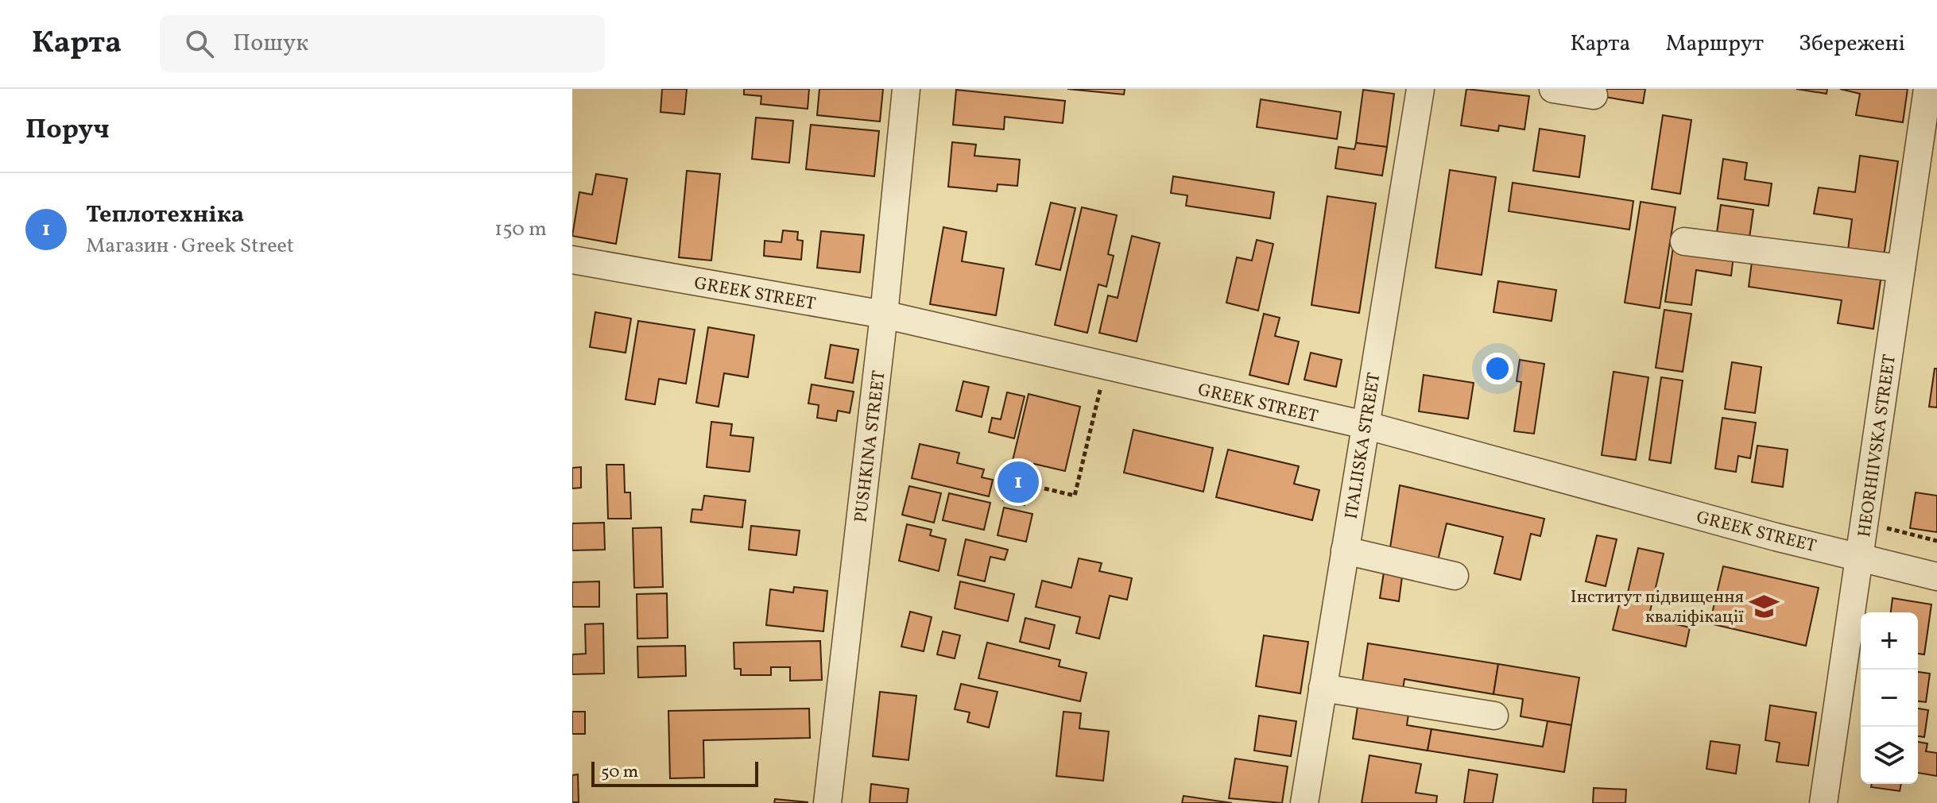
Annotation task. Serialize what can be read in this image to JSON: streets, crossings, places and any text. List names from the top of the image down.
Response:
{
  "streets": {
    "street": [
      "GREEK STREET",
      "ITALIISKA STREET",
      "HEORHIIVSKA STREET",
      "PUSHKINA STREET"
    ]
  },
  "crossings": [
    ["GREEK STREET", "ITALIISKA STREET"],
    ["GREEK STREET", "HEORHIIVSKA STREET"],
    ["GREEK STREET", "PUSHKINA STREET"]
  ],
  "places": {
    "school or university": ["Інститут підвищення кваліфікації"]
  },
  "scale_bar": "50 m",
  "page": {
    "header": "Карта",
    "search": "Пошук",
    "nav": ["Карта", "Маршрут", "Збережені"],
    "heading": "Поруч",
    "list": [
      {
        "mark": "1",
        "name": "Теплотехніка",
        "note": "Магазин · Greek Street",
        "value": "150 m"
      }
    ],
    "pins": "1",
    "map_buttons": ["+", "−"],
    "scale": "50 m"
  }
}
